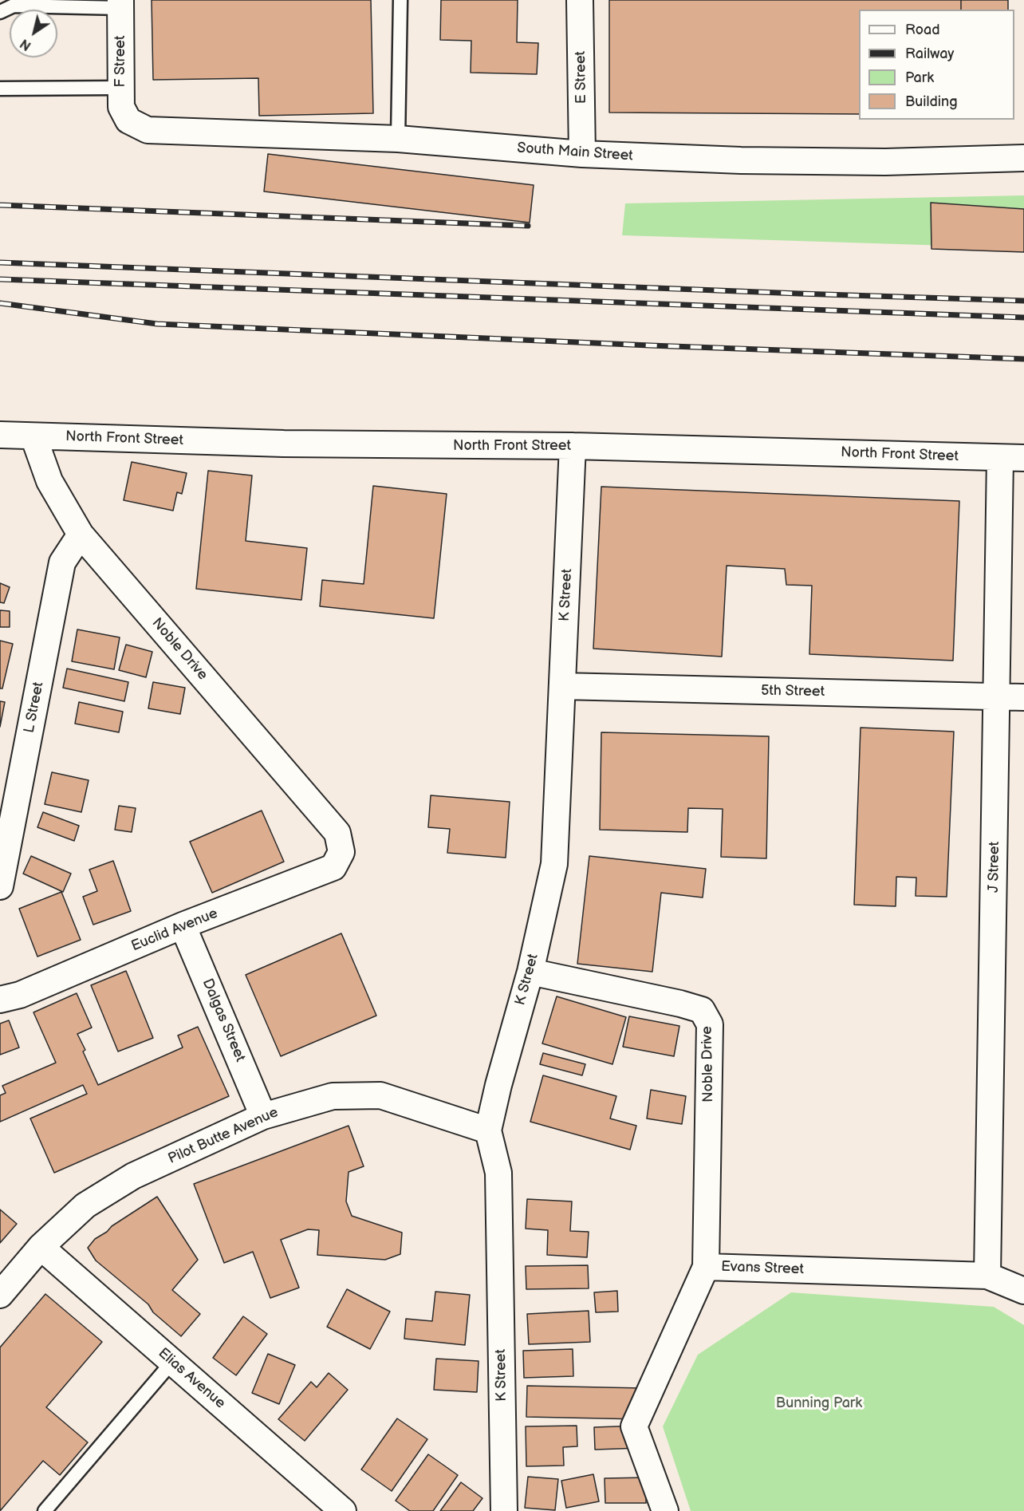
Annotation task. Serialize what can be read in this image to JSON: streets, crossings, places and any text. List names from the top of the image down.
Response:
{
  "streets": {
    "street": [
      "F Street",
      "E Street",
      "South Main Street",
      "North Front Street",
      "K Street",
      "Noble Drive",
      "5th Street",
      "L Street",
      "J Street",
      "Euclid Avenue",
      "Dalgas Street",
      "Pilot Butte Avenue",
      "Evans Street",
      "Elias Avenue"
    ]
  },
  "crossings": [
    ["F Street", "South Main Street"],
    ["E Street", "South Main Street"],
    ["North Front Street", "K Street"],
    ["North Front Street", "Noble Drive"],
    ["North Front Street", "J Street"],
    ["K Street", "Noble Drive"],
    ["K Street", "5th Street"],
    ["K Street", "Pilot Butte Avenue"],
    ["Noble Drive", "L Street"],
    ["Noble Drive", "Euclid Avenue"],
    ["Noble Drive", "Evans Street"],
    ["5th Street", "J Street"],
    ["J Street", "Evans Street"],
    ["Euclid Avenue", "Dalgas Street"],
    ["Dalgas Street", "Pilot Butte Avenue"],
    ["Pilot Butte Avenue", "Elias Avenue"]
  ],
  "parks": ["Bunning Park"],
  "legend": [
    "Road",
    "Railway",
    "Park",
    "Building"
  ],
  "north": "bottom left"
}
